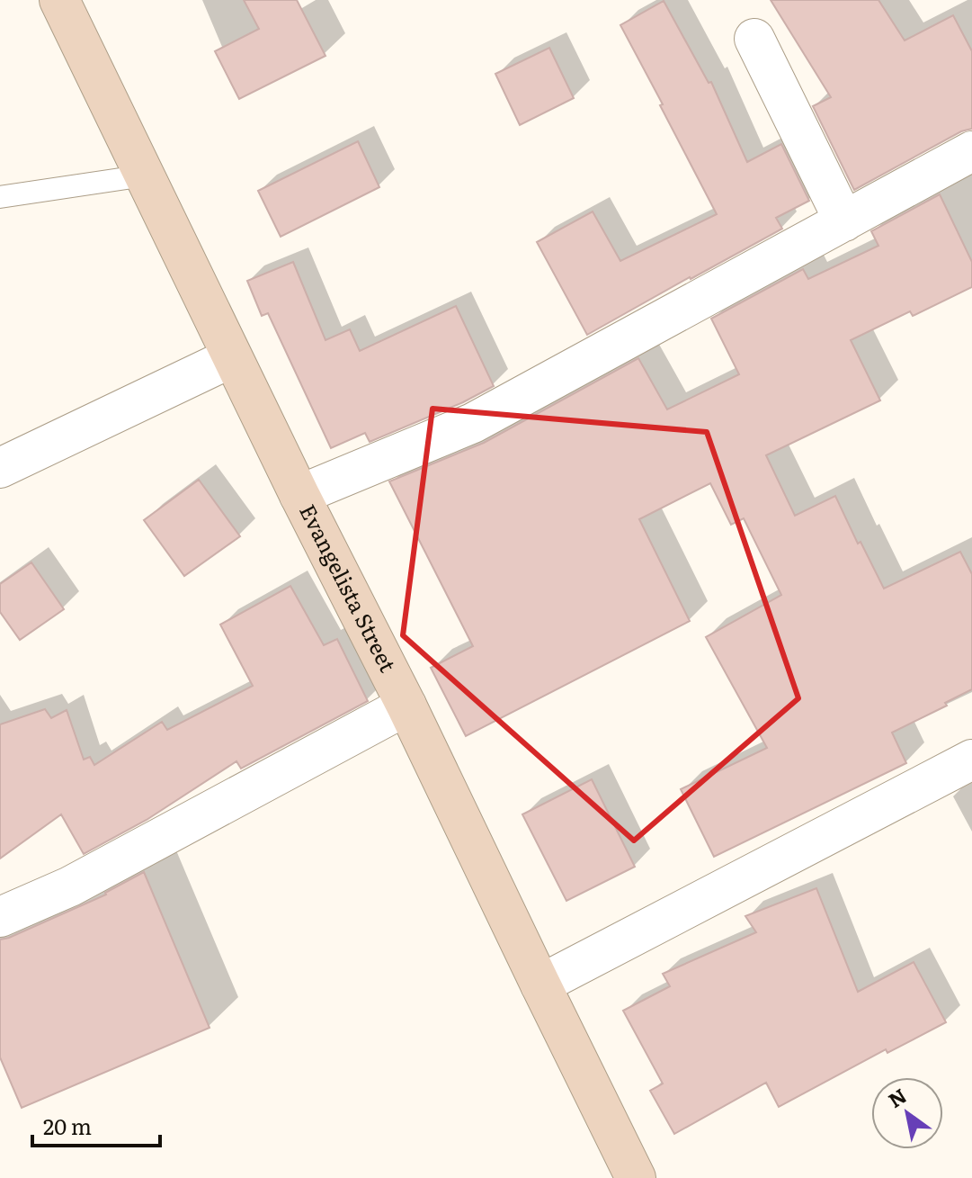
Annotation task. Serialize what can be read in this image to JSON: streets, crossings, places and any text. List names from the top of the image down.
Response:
{
  "streets": {
    "street": ["Evangelista Street"]
  },
  "scale_bar": "20 m",
  "north": "top left"
}
